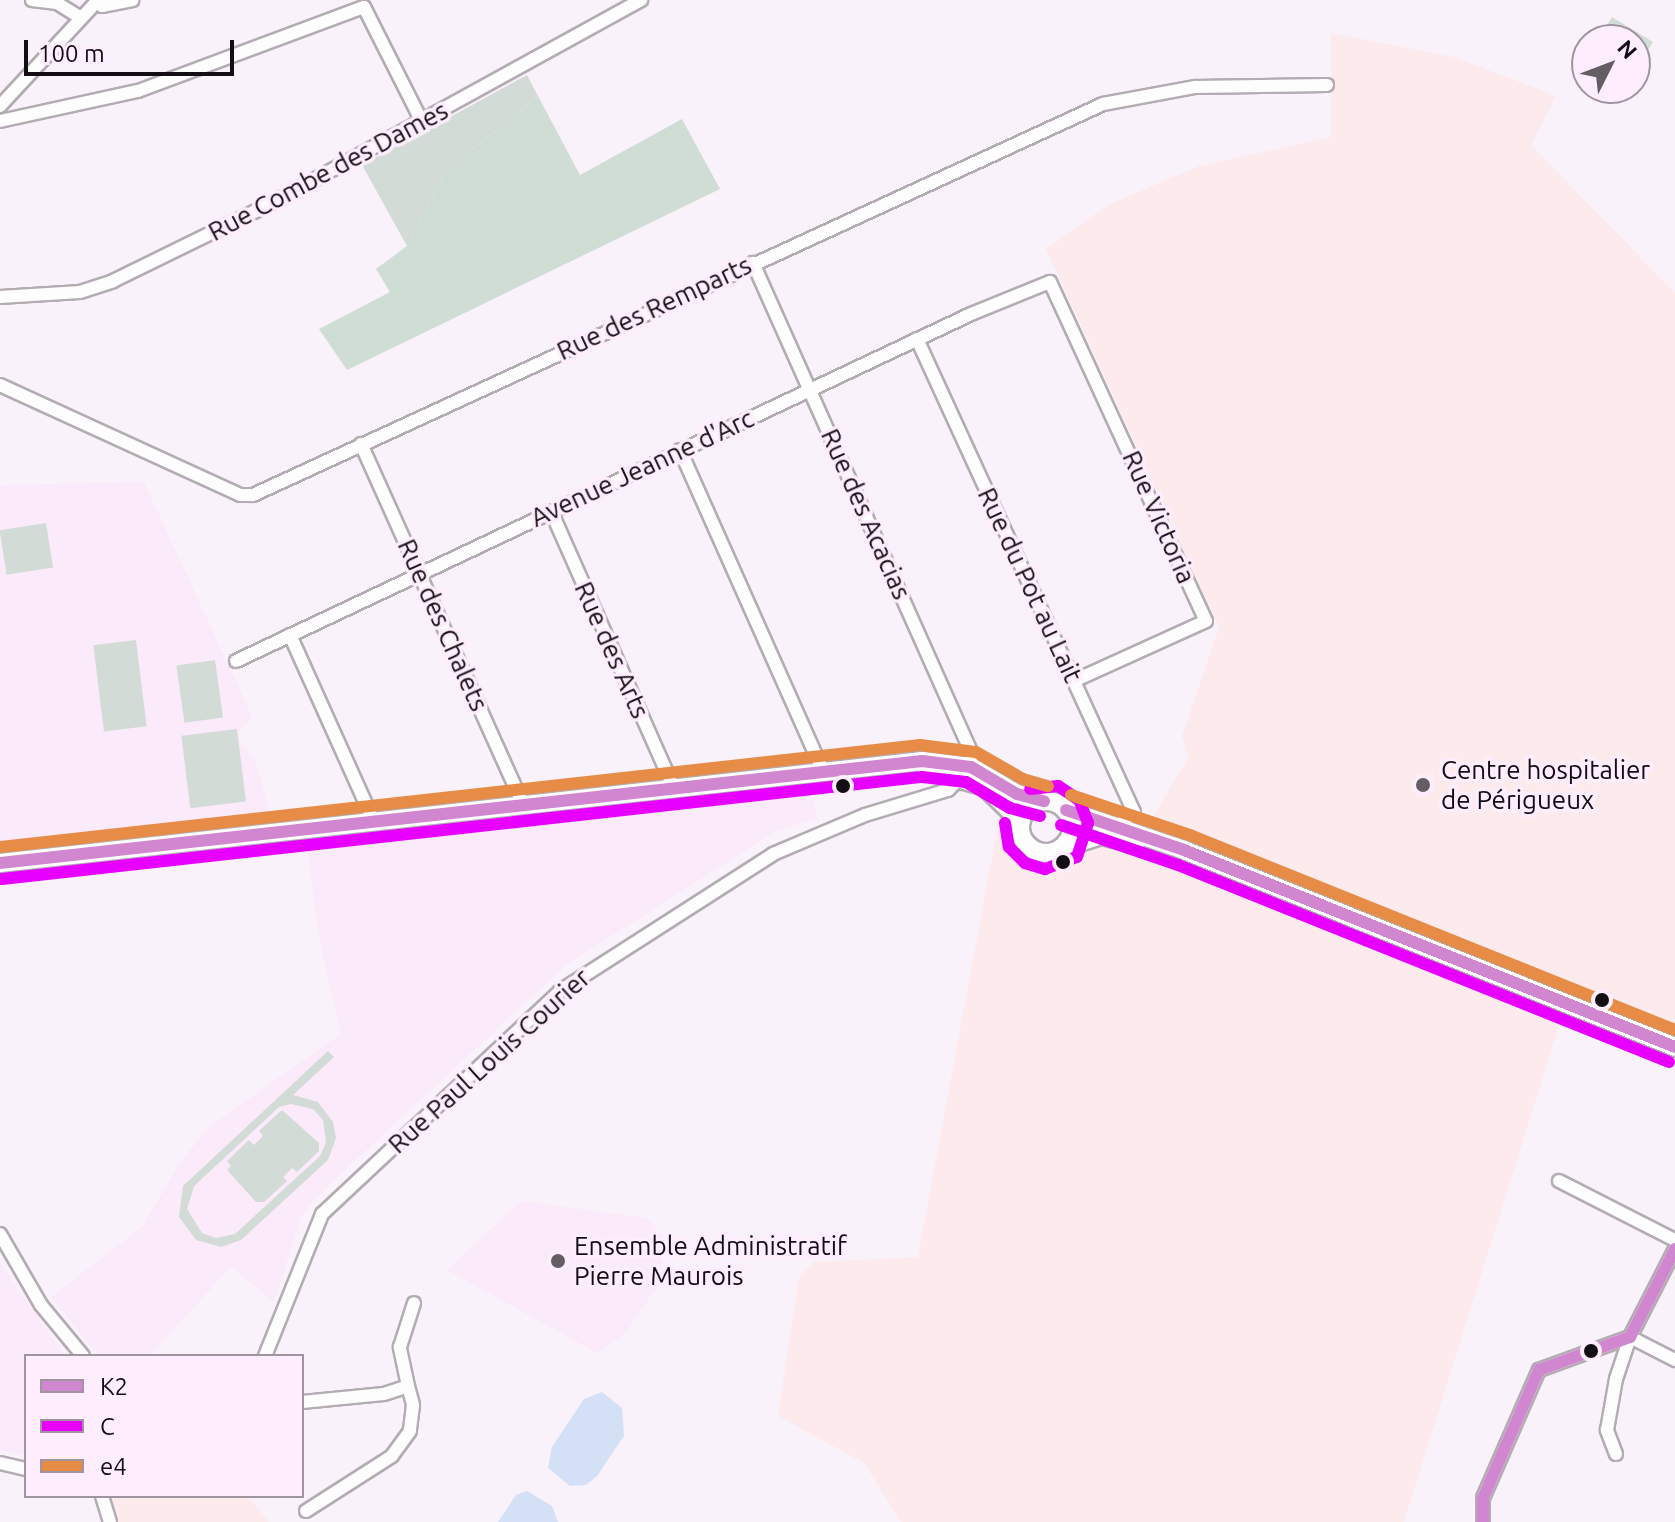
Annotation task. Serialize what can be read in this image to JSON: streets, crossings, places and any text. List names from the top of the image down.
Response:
{
  "streets": {
    "street": [
      "Rue Combe des Dames",
      "Rue des Remparts",
      "Avenue Jeanne d'Arc",
      "Rue des Acacias",
      "Rue Victoria",
      "Rue du Pot au Lait",
      "Rue des Chalets",
      "Rue des Arts",
      "Rue Paul Louis Courier"
    ]
  },
  "crossings": [
    ["Rue des Remparts", "Rue des Acacias"],
    ["Rue des Remparts", "Rue des Chalets"],
    ["Avenue Jeanne d'Arc", "Rue des Acacias"],
    ["Avenue Jeanne d'Arc", "Rue Victoria"],
    ["Avenue Jeanne d'Arc", "Rue du Pot au Lait"],
    ["Avenue Jeanne d'Arc", "Rue des Chalets"],
    ["Avenue Jeanne d'Arc", "Rue des Arts"],
    ["Rue des Acacias", "Rue Paul Louis Courier"],
    ["Rue Victoria", "Rue du Pot au Lait"]
  ],
  "places": ["Centre hospitalier de Périgueux", "Ensemble Administratif Pierre Maurois"],
  "lines": ["transit line e4", "transit line K2", "transit line C"],
  "legend": ["K2", "C", "e4"],
  "scale_bar": "100 m",
  "north": "top right"
}
